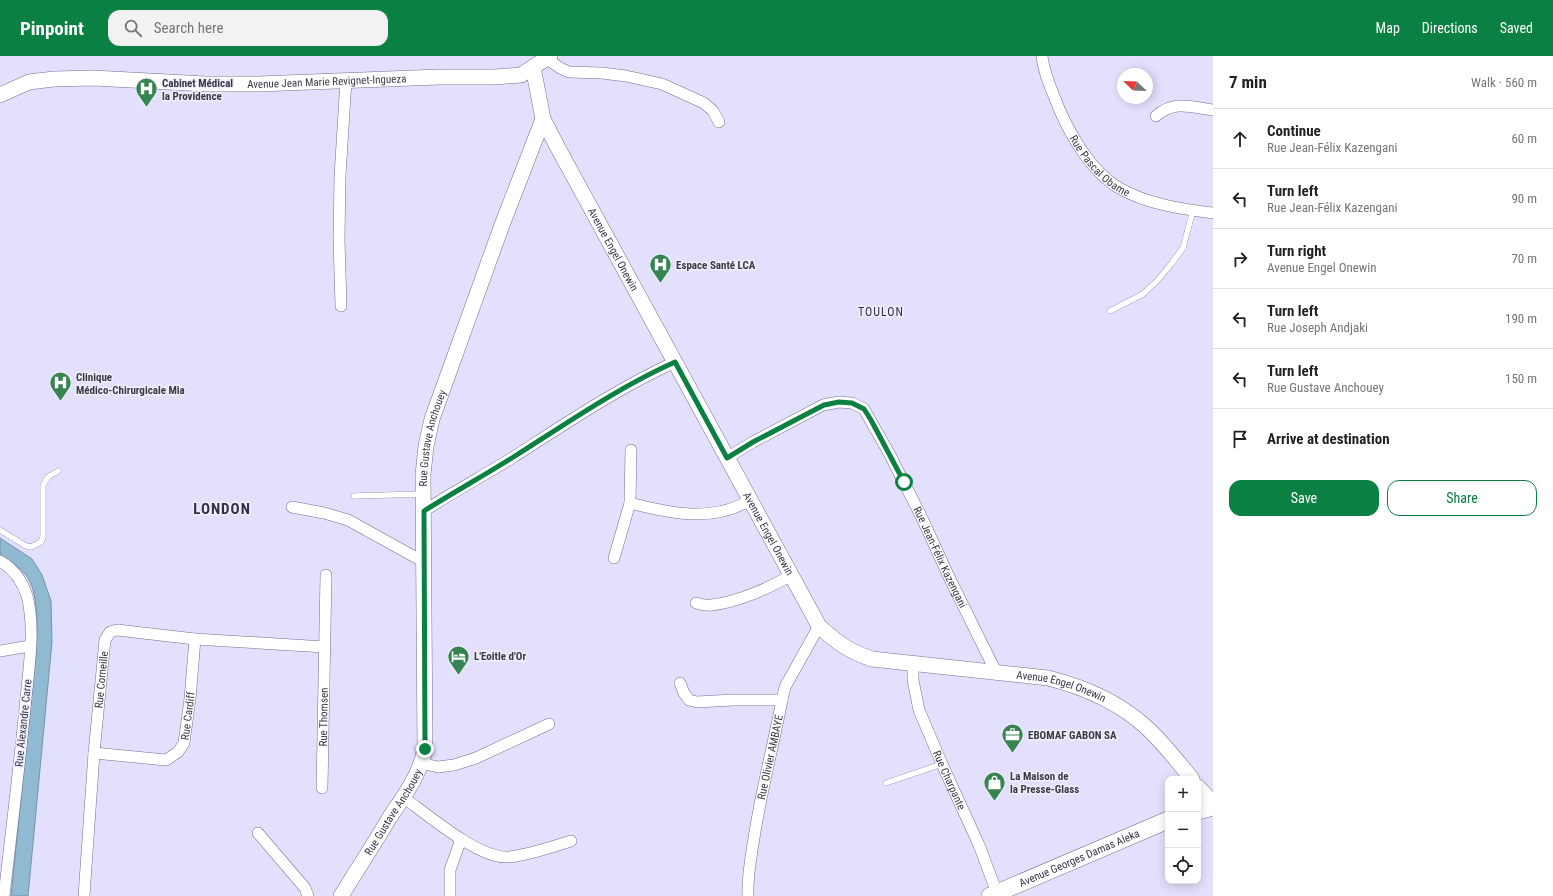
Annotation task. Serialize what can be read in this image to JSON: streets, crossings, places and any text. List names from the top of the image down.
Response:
{
  "streets": {
    "main road": ["Avenue Georges Damas Aleka"],
    "street": [
      "Avenue Jean Marie Revignet-Ingueza",
      "Rue Pascal Obame",
      "Avenue Engel Onewin",
      "Rue Gustave Anchouey",
      "Rue Jean-Félix Kazengani",
      "Rue Corneille",
      "Rue Cardiff",
      "Rue Thomsen",
      "Rue Alexandre Carre",
      "Rue Olivier AMBAYE",
      "Rue Charpante"
    ]
  },
  "crossings": [
    ["Avenue Jean Marie Revignet-Ingueza", "Avenue Engel Onewin"],
    ["Avenue Engel Onewin", "Rue Gustave Anchouey"],
    ["Avenue Engel Onewin", "Rue Jean-Félix Kazengani"],
    ["Avenue Engel Onewin", "Rue Olivier AMBAYE"],
    ["Avenue Engel Onewin", "Rue Charpante"],
    ["Rue Corneille", "Rue Cardiff"],
    ["Rue Corneille", "Rue Thomsen"],
    ["Rue Charpante", "Avenue Georges Damas Aleka"]
  ],
  "districts": ["TOULON", "LONDON"],
  "places": {
    "hospital": ["Cabinet Médical la Providence", "Espace Santé LCA", "Clinique Médico-Chirurgicale Mia"],
    "hotel": ["L'Eoitle d'Or"],
    "office": ["EBOMAF GABON SA"],
    "shop": ["La Maison de la Presse-Glass"]
  },
  "north": "top left",
  "page": {
    "header": "Pinpoint",
    "search": "Search here",
    "nav": ["Map", "Directions", "Saved"],
    "heading": ["7 min", "Walk · 560 m"],
    "list": [
      ["Continue", "Rue Jean-Félix Kazengani", "60 m"],
      ["Turn left", "Rue Jean-Félix Kazengani", "90 m"],
      ["Turn right", "Avenue Engel Onewin", "70 m"],
      ["Turn left", "Rue Joseph Andjaki", "190 m"],
      ["Turn left", "Rue Gustave Anchouey", "150 m"],
      "Arrive at destination"
    ],
    "buttons": ["Save", "Share"],
    "map_buttons": ["+", "−"]
  }
}
